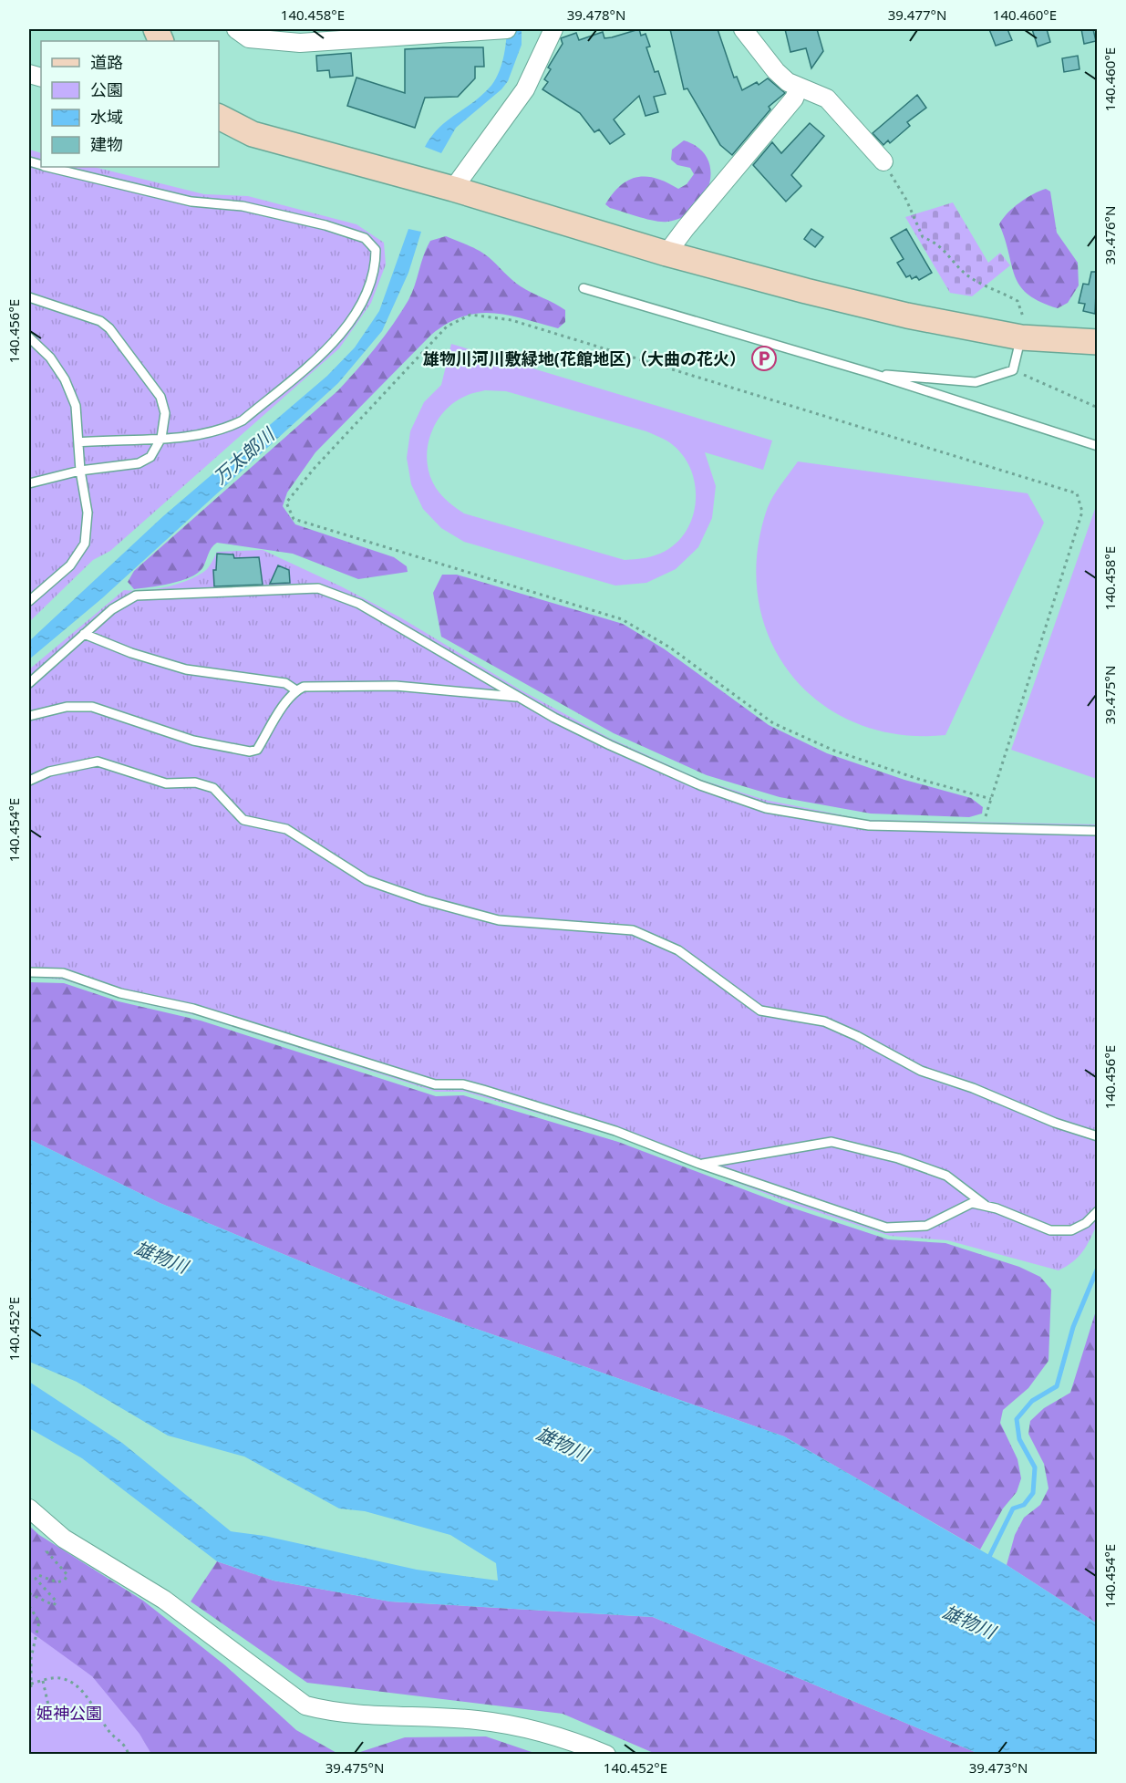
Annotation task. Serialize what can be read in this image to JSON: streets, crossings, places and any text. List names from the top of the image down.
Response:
{
  "water": ["万太郎川", "雄物川"],
  "parks": ["姫神公園"],
  "places": {
    "parking": ["雄物川河川敷緑地(花館地区)（大曲の花火）"]
  },
  "legend": [
    "道路",
    "公園",
    "水域",
    "建物"
  ],
  "coordinates": [
    "140.458°E",
    "39.478°N",
    "39.477°N",
    "140.460°E",
    "39.476°N",
    "140.456°E",
    "39.475°N",
    "140.454°E",
    "140.452°E",
    "39.473°N"
  ]
}
